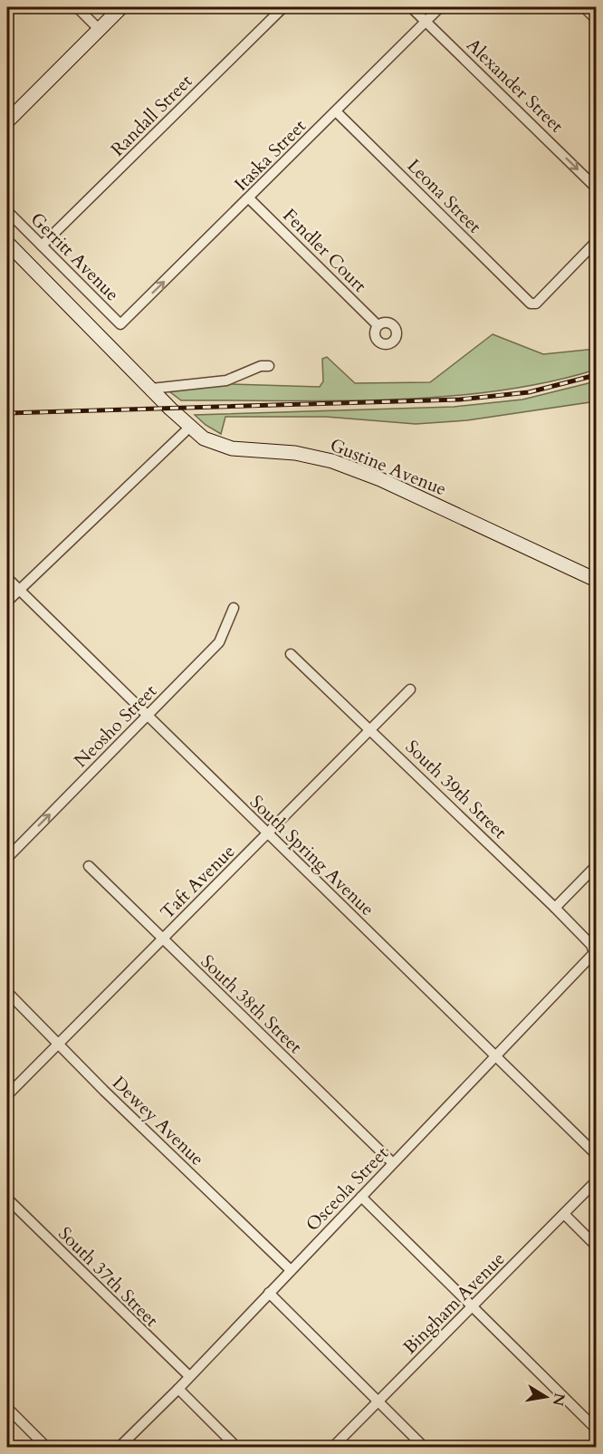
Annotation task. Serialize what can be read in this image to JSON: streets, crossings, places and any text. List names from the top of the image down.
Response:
{
  "streets": {
    "street": [
      "Alexander Street",
      "Randall Street",
      "Itaska Street",
      "Leona Street",
      "Fendler Court",
      "Gerritt Avenue",
      "Gustine Avenue",
      "Neosho Street",
      "South 39th Street",
      "South Spring Avenue",
      "Taft Avenue",
      "South 38th Street",
      "Dewey Avenue",
      "Osceola Street",
      "South 37th Street",
      "Bingham Avenue"
    ]
  },
  "crossings": [
    ["Alexander Street", "Itaska Street"],
    ["Randall Street", "Gerritt Avenue"],
    ["Itaska Street", "Leona Street"],
    ["Itaska Street", "Fendler Court"],
    ["Itaska Street", "Gerritt Avenue"],
    ["Neosho Street", "South Spring Avenue"],
    ["South 39th Street", "Taft Avenue"],
    ["South 39th Street", "Osceola Street"],
    ["South Spring Avenue", "Taft Avenue"],
    ["South Spring Avenue", "Osceola Street"],
    ["Taft Avenue", "South 38th Street"],
    ["Taft Avenue", "Dewey Avenue"],
    ["South 38th Street", "Osceola Street"],
    ["Dewey Avenue", "Osceola Street"],
    ["Osceola Street", "South 37th Street"]
  ],
  "one_way": ["Alexander Street", "Itaska Street", "Neosho Street"],
  "north": "right"
}
